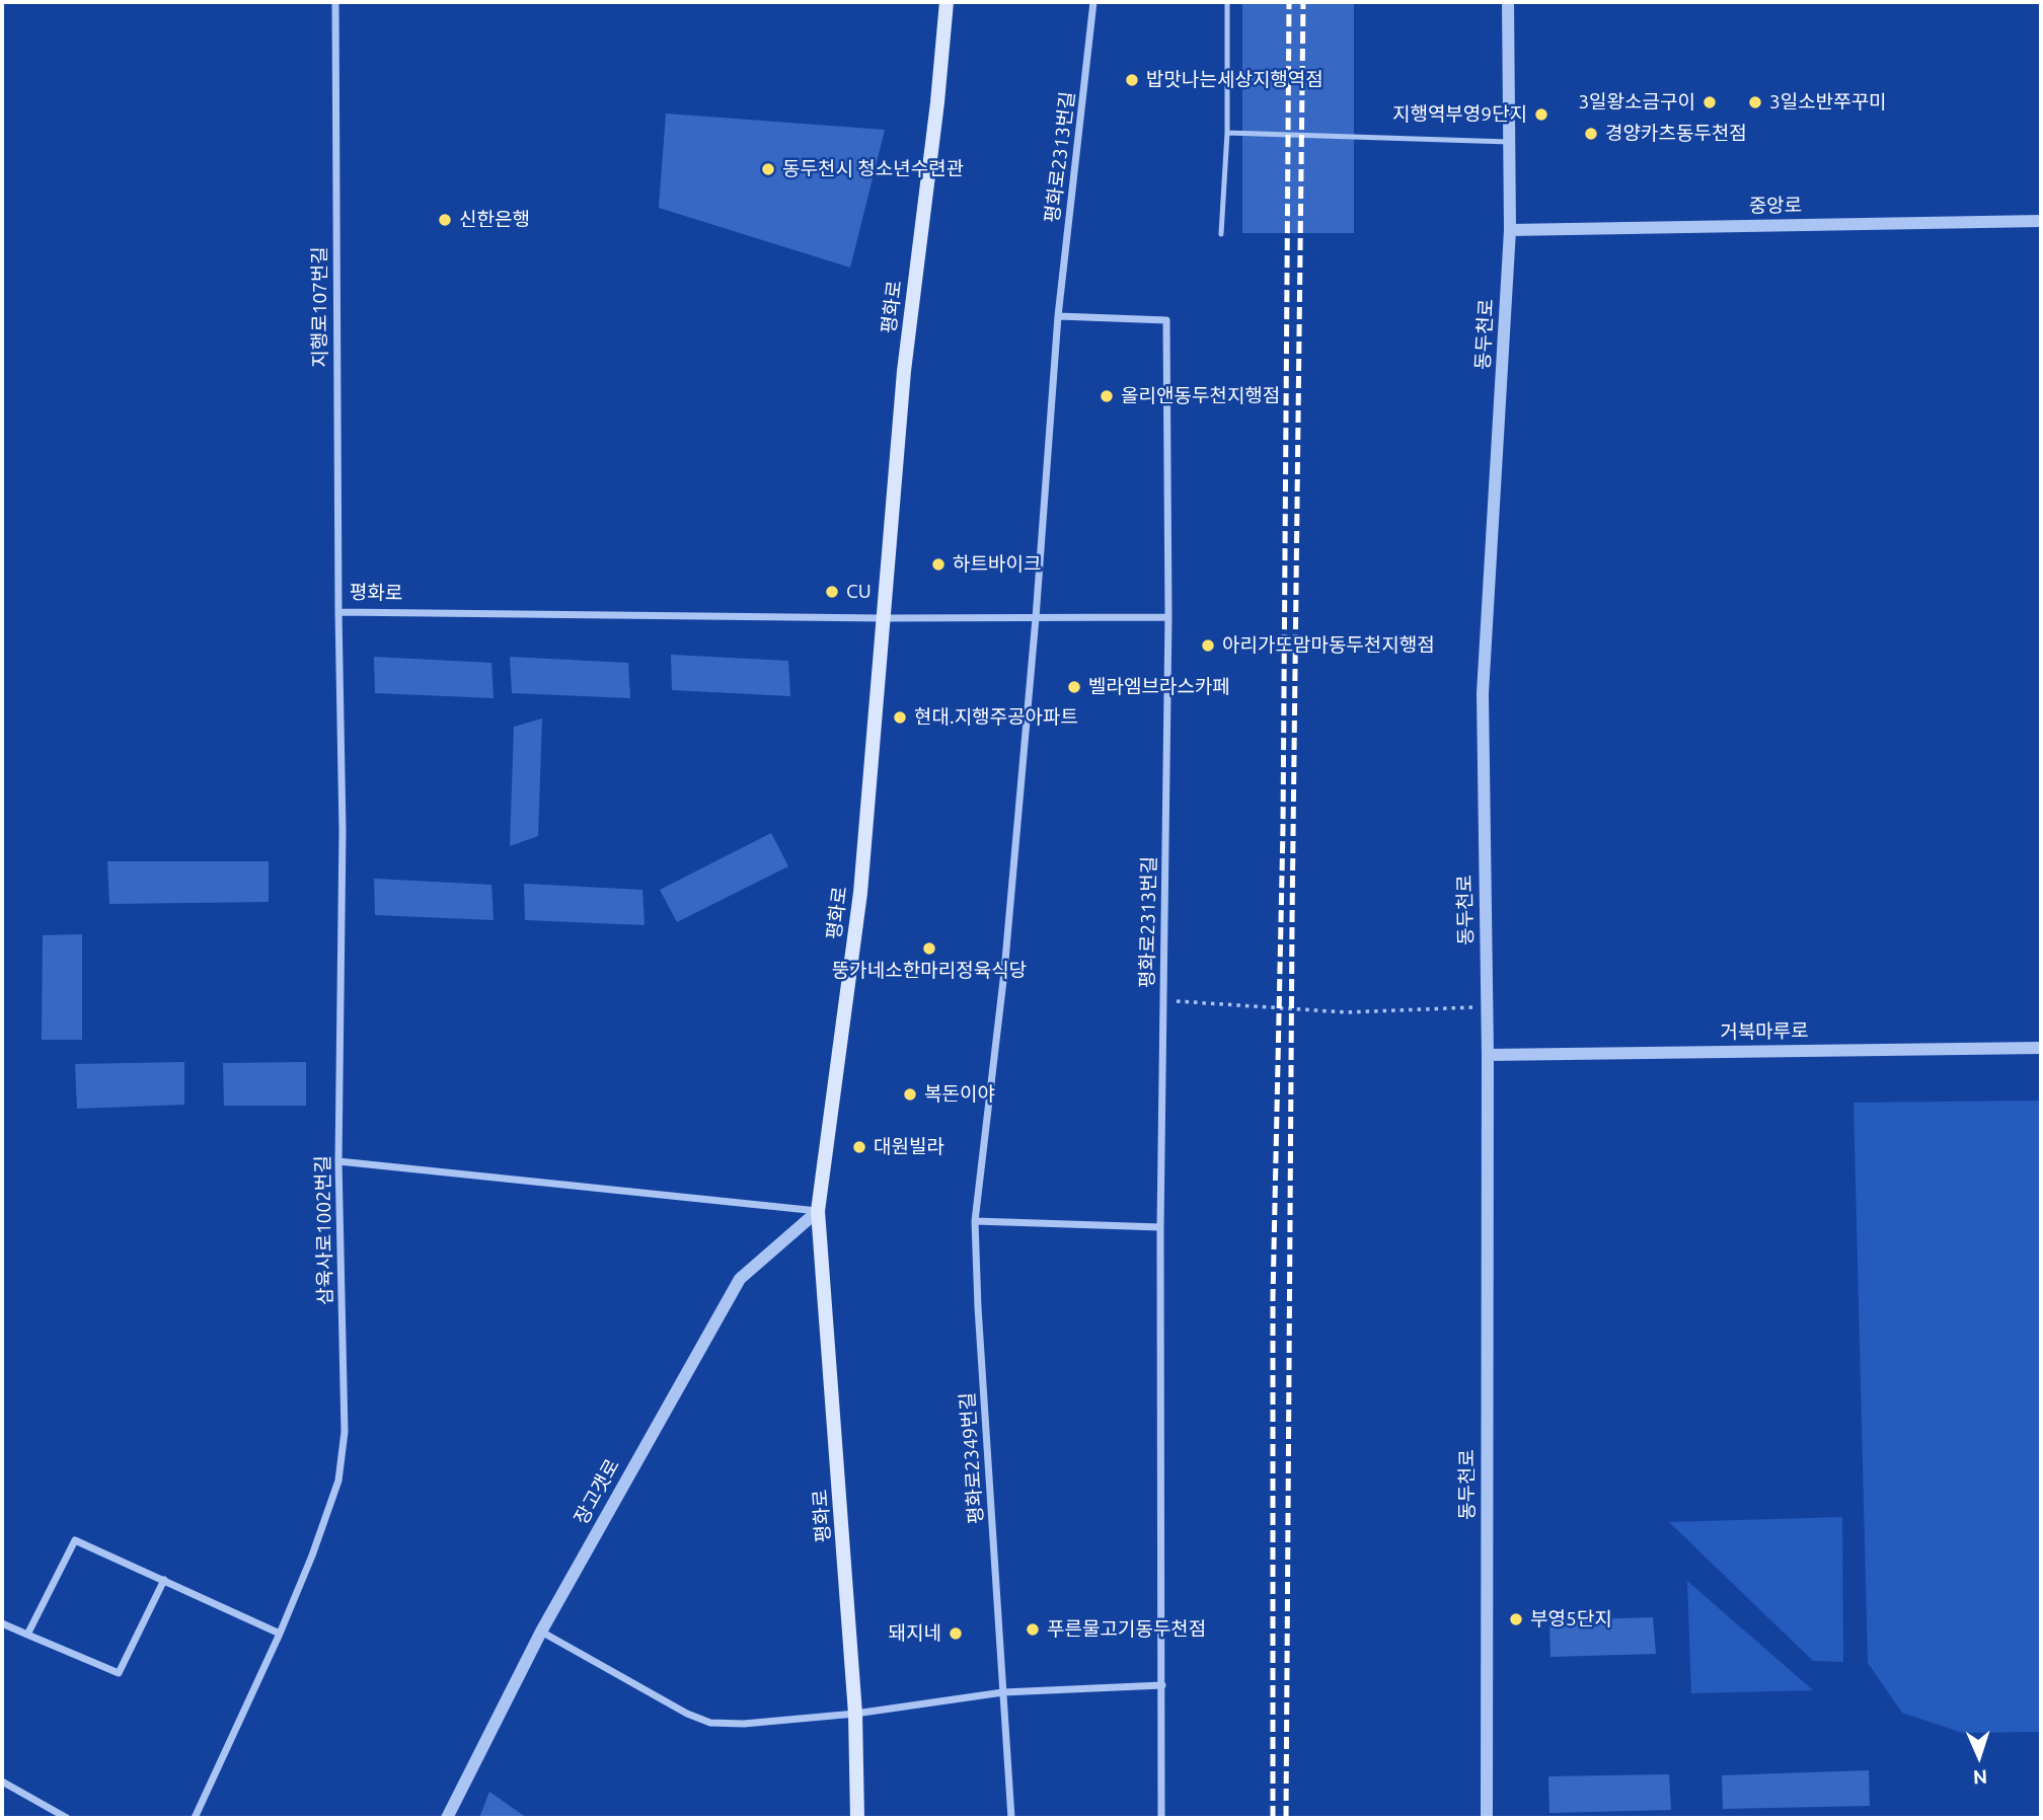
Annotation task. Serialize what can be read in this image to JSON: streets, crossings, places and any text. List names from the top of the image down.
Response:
{
  "streets": {
    "main road": ["평화로"],
    "street": [
      "평화로2313번길",
      "중앙로",
      "지행로107번길",
      "동두천로",
      "거북마루로",
      "삼육사로1002번길",
      "평화로2349번길",
      "장고갯로"
    ]
  },
  "crossings": [
    ["평화로2313번길", "평화로2349번길"],
    ["중앙로", "동두천로"],
    ["지행로107번길", "평화로"],
    ["지행로107번길", "삼육사로1002번길"],
    ["평화로", "삼육사로1002번길"],
    ["평화로", "장고갯로"],
    ["동두천로", "거북마루로"]
  ],
  "places": [
    "밥맛나는세상지행역점",
    "3일왕소금구이",
    "3일소반쭈꾸미",
    "지행역부영9단지",
    "경양카츠동두천점",
    "동두천시 청소년수련관",
    "신한은행",
    "올리앤동두천지행점",
    "하트바이크",
    "CU",
    "아리가또맘마동두천지행점",
    "벨라엠브라스카페",
    "현대.지행주공아파트",
    "뚱가네소한마리정육식당",
    "복돈이야",
    "대원빌라",
    "부영5단지",
    "푸른물고기동두천점",
    "돼지네"
  ],
  "north": "bottom"
}
